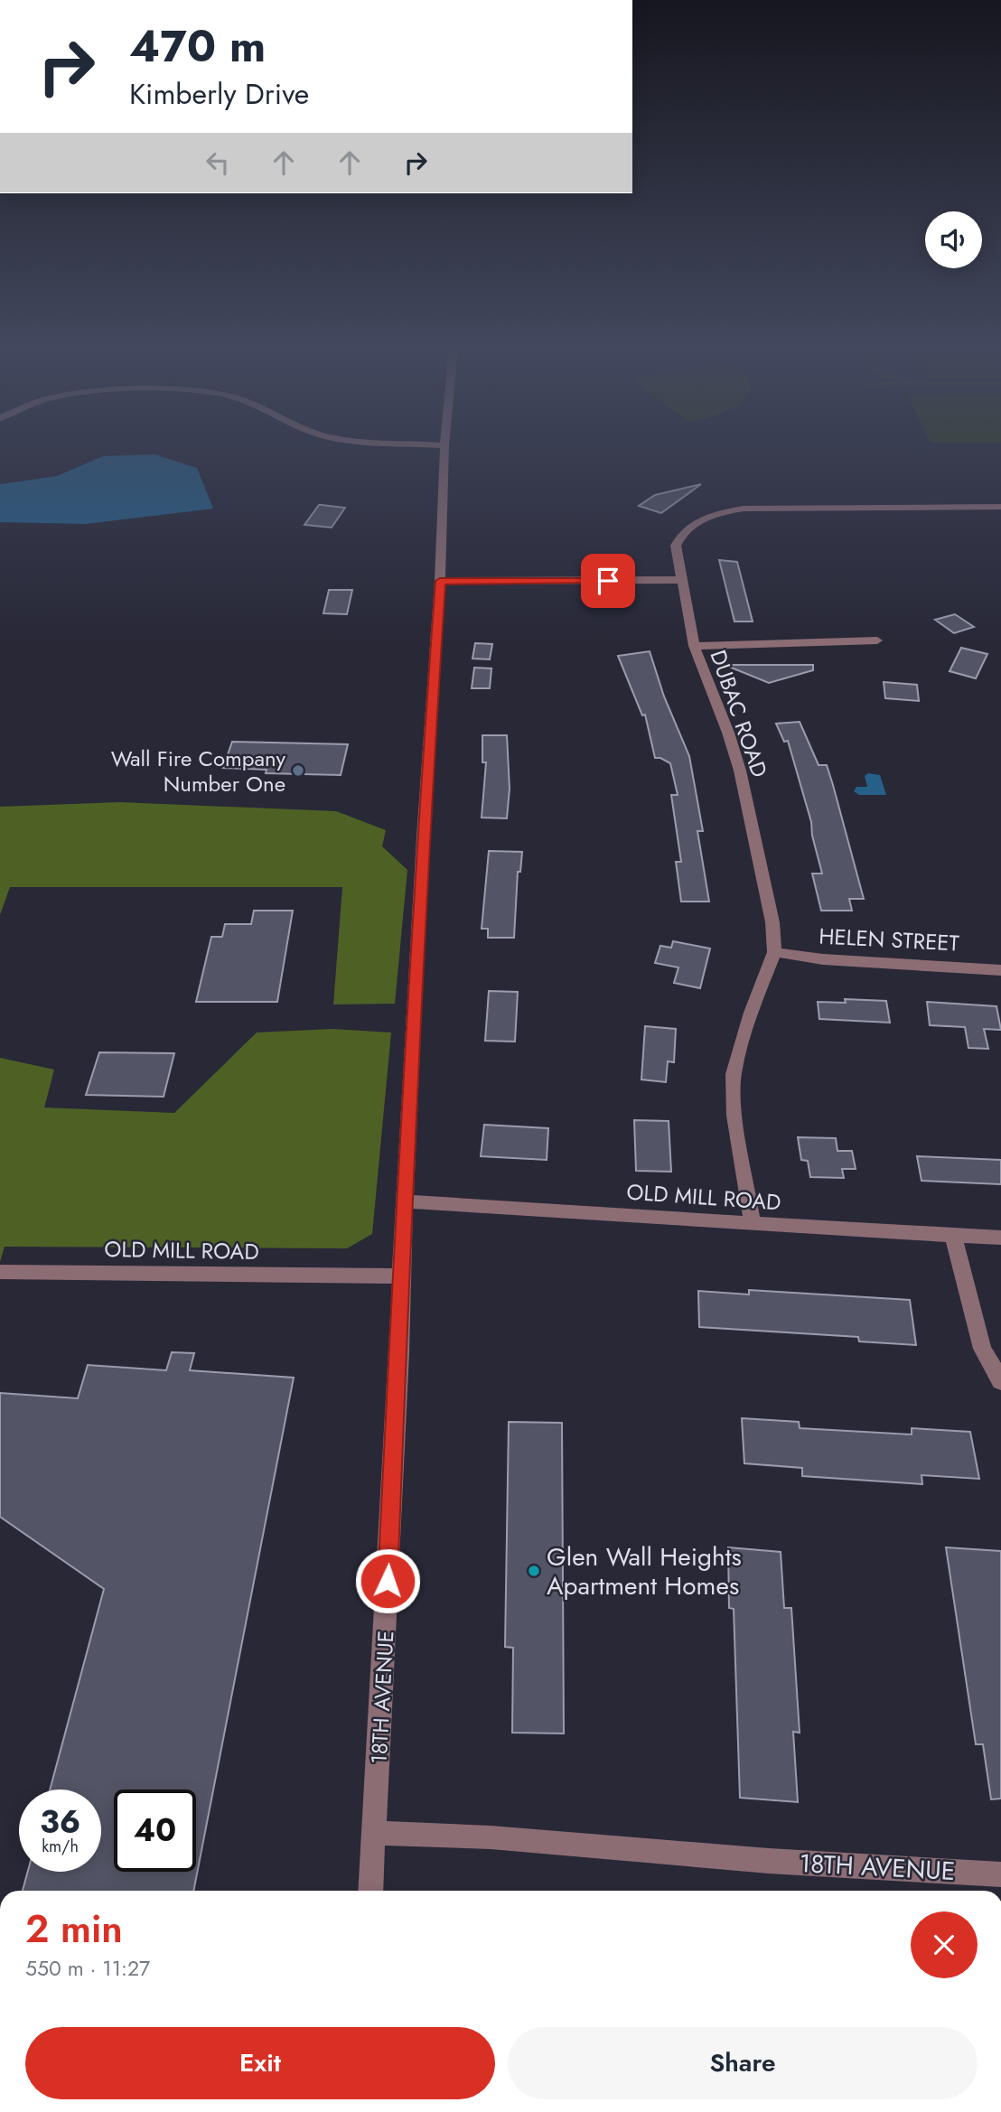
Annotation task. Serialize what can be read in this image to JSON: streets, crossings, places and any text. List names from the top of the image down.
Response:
{
  "streets": {
    "street": [
      "DUBAC ROAD",
      "HELEN STREET",
      "OLD MILL ROAD",
      "18TH AVENUE"
    ]
  },
  "crossings": [
    ["DUBAC ROAD", "HELEN STREET"],
    ["DUBAC ROAD", "OLD MILL ROAD"],
    ["OLD MILL ROAD", "18TH AVENUE"]
  ],
  "places": ["Wall Fire Company Number One", "Glen Wall Heights Apartment Homes"],
  "page": {
    "turn": ["470 m", "Kimberly Drive"],
    "speed": "36 km/h",
    "limit": "40",
    "heading": ["2 min", "550 m · 11:27"],
    "buttons": ["Exit", "Share"]
  }
}
